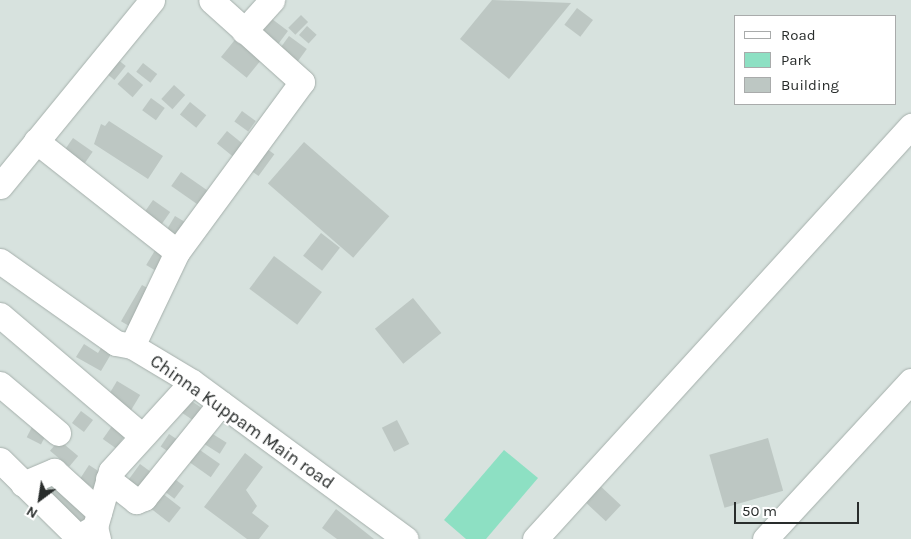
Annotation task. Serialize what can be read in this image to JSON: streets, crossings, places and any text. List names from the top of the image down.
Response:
{
  "streets": {
    "street": ["Chinna Kuppam Main road"]
  },
  "legend": ["Road", "Park", "Building"],
  "scale_bar": "50 m",
  "north": "bottom left"
}
